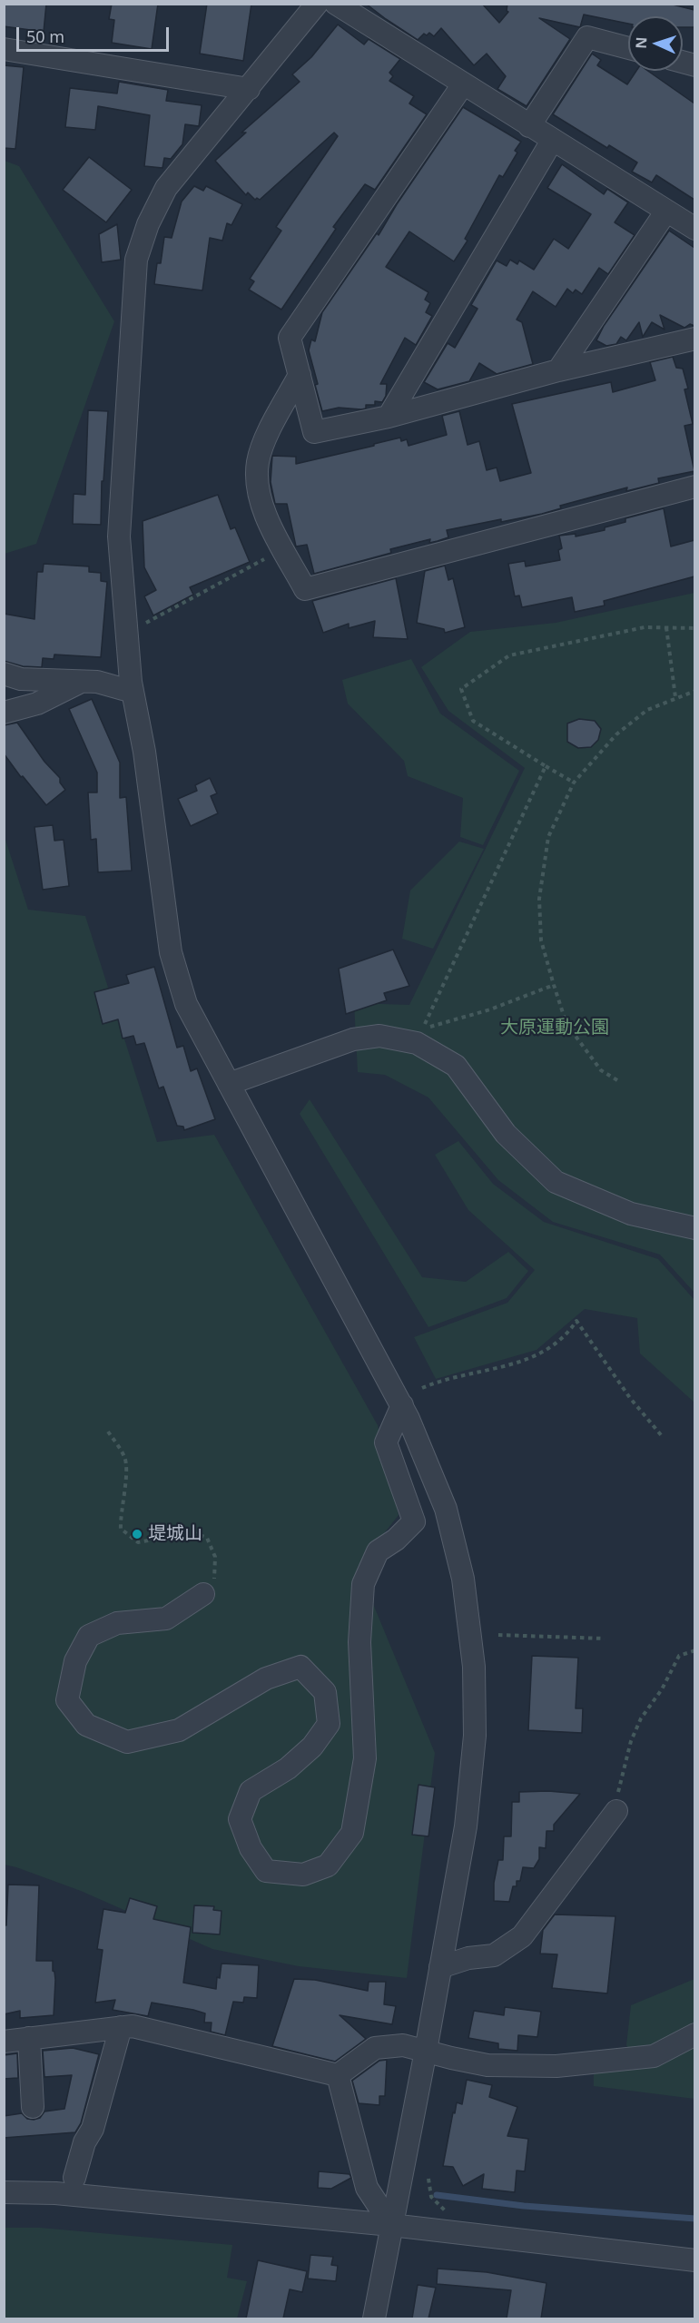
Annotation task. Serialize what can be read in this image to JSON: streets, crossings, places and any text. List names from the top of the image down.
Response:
{
  "parks": ["大原運動公園"],
  "places": ["堤城山"],
  "scale_bar": "50 m",
  "north": "left"
}
